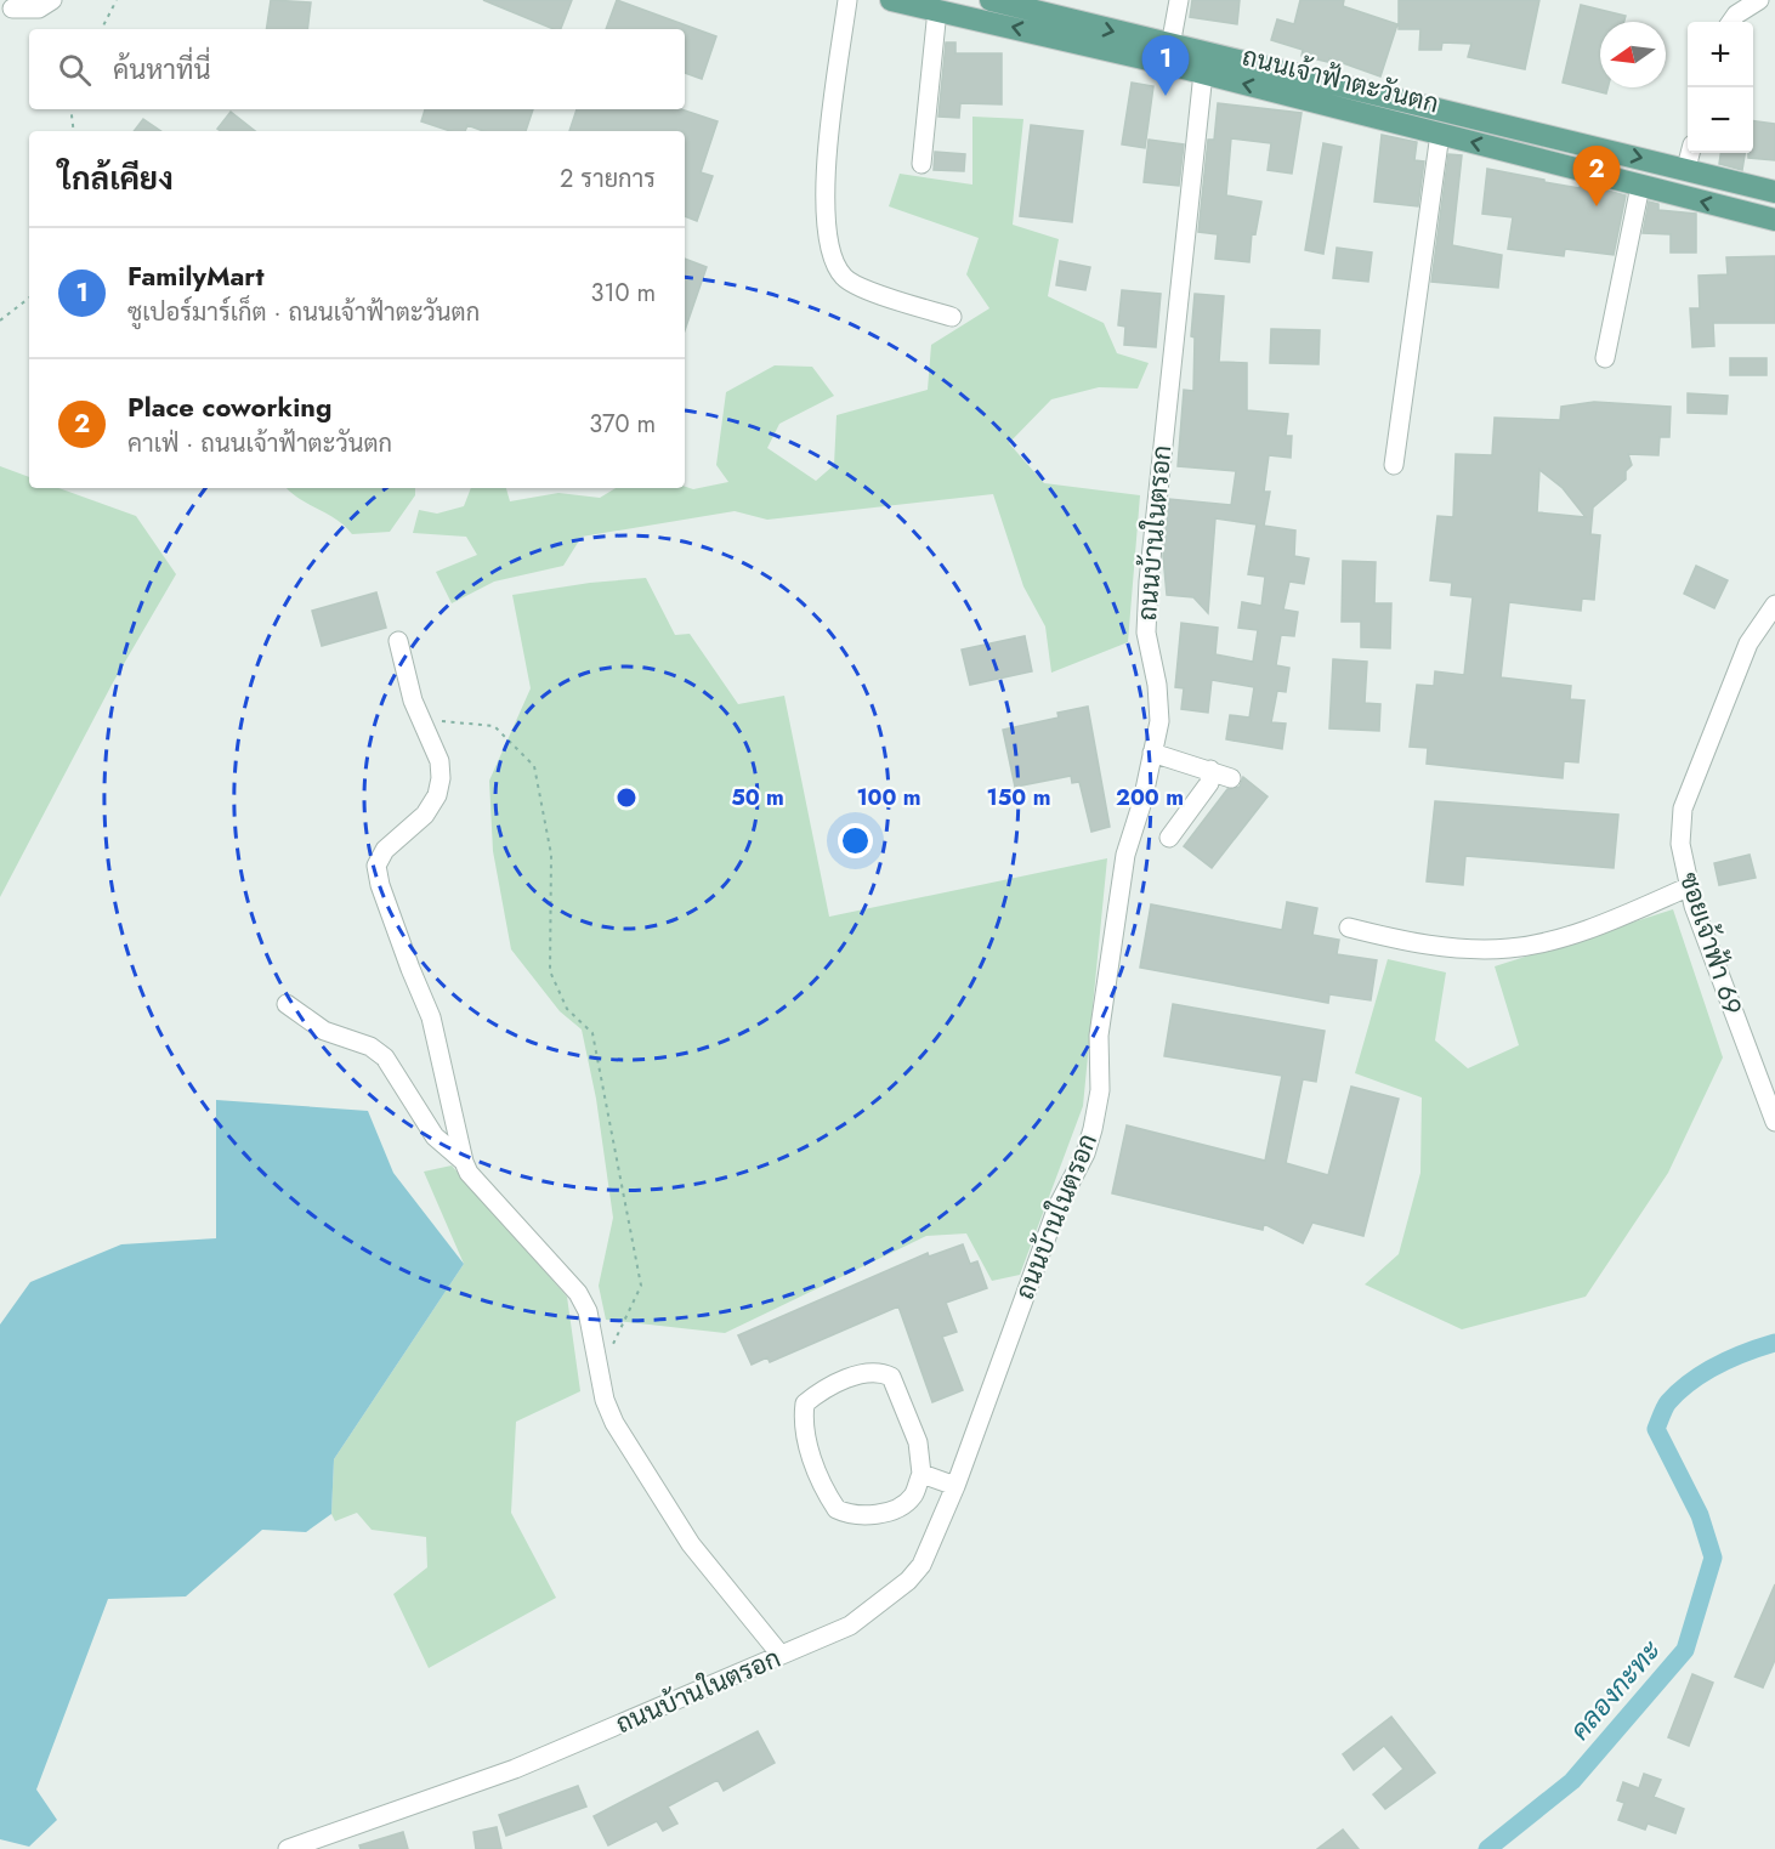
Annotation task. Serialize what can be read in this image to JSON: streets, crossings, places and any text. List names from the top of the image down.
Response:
{
  "streets": {
    "main road": ["ถนนเจ้าฟ้าตะวันตก"],
    "street": ["ถนนบ้านในตรอก", "ซอยเจ้าฟ้า 69"]
  },
  "crossings": [
    ["ถนนเจ้าฟ้าตะวันตก", "ถนนบ้านในตรอก"]
  ],
  "water": ["คลองกะทะ"],
  "north": "left",
  "page": {
    "map_buttons": ["+", "−"],
    "search": "ค้นหาที่นี่",
    "pins": ["1", "2"],
    "heading": ["ใกล้เคียง", "2 รายการ"],
    "list": [
      {
        "mark": "1",
        "name": "FamilyMart",
        "note": "ซูเปอร์มาร์เก็ต · ถนนเจ้าฟ้าตะวันตก",
        "value": "310 m"
      },
      {
        "mark": "2",
        "name": "Place coworking",
        "note": "คาเฟ่ · ถนนเจ้าฟ้าตะวันตก",
        "value": "370 m"
      }
    ]
  },
  "rings": [
    "50 m",
    "100 m",
    "150 m",
    "200 m"
  ]
}
